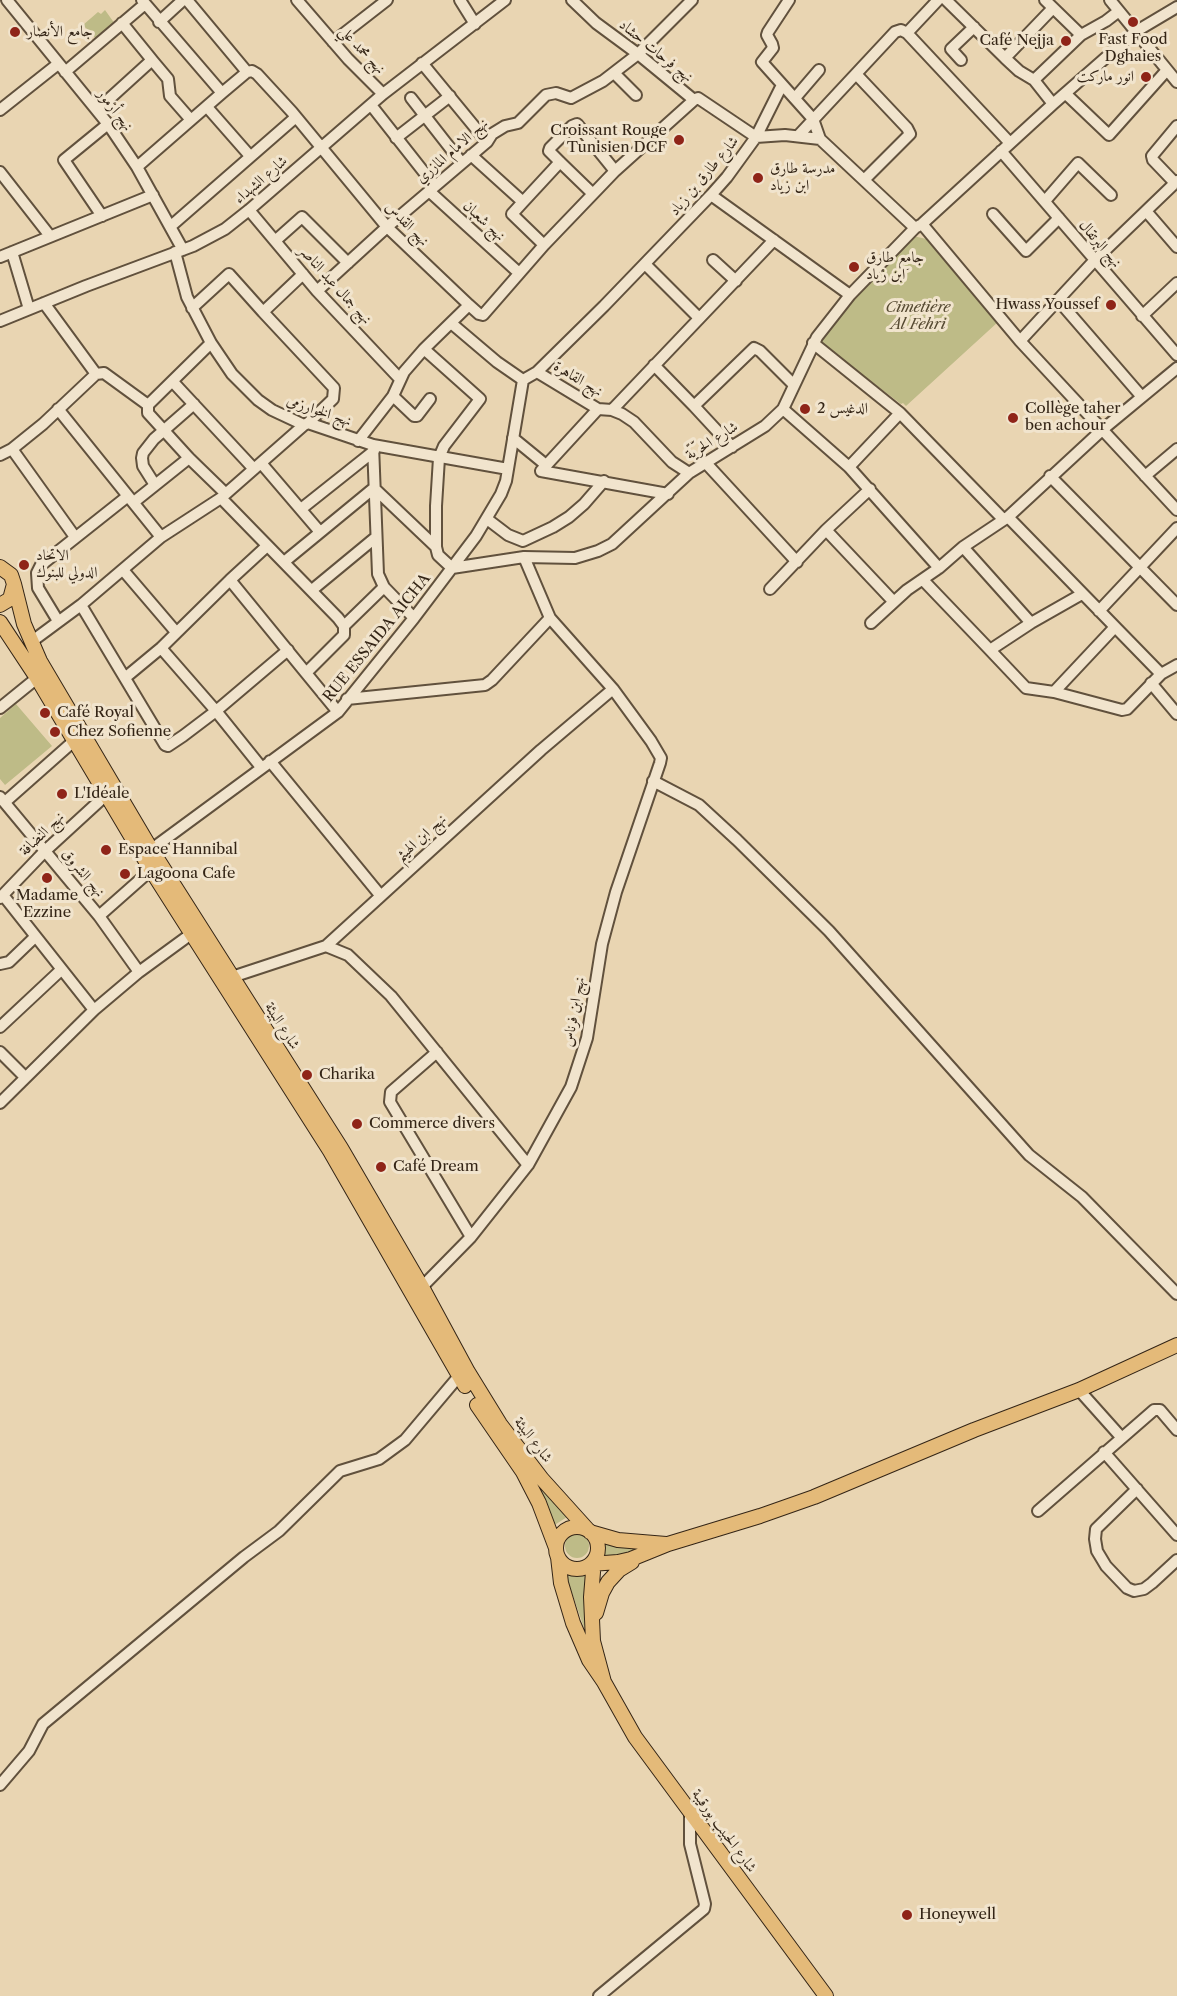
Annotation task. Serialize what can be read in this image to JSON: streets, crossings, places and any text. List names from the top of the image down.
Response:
{
  "streets": {
    "main road": ["شارع البيئة", "شارع الحبيب بورقيبة"],
    "street": [
      "نهج محمد علي",
      "نهج فرحات حشاد",
      "نهج أزمور",
      "نهج الامام المازري",
      "شارع طارق بن زياد",
      "شارع الشهداء",
      "نهج شعبان",
      "نهج القدس",
      "نهج البرتقال",
      "نهج جمال عبد الناصر",
      "نهج القاهرة",
      "نهج الخوارزمي",
      "شارع الحرّيّة",
      "RUE ESSAIDA AICHA",
      "نهج النضافة",
      "نهج ابن الهيثم",
      "نهج الشروق",
      "نهج ابن فرناس"
    ]
  },
  "crossings": [
    ["نهج محمد علي", "شارع الشهداء"],
    ["نهج فرحات حشاد", "شارع طارق بن زياد"],
    ["نهج أزمور", "شارع الشهداء"],
    ["نهج أزمور", "نهج الخوارزمي"],
    ["نهج الامام المازري", "نهج شعبان"],
    ["نهج الامام المازري", "نهج القدس"],
    ["نهج الامام المازري", "نهج جمال عبد الناصر"],
    ["شارع طارق بن زياد", "نهج القاهرة"],
    ["شارع الشهداء", "نهج شعبان"],
    ["شارع الشهداء", "نهج القدس"],
    ["شارع الشهداء", "نهج جمال عبد الناصر"],
    ["شارع الشهداء", "نهج الخوارزمي"],
    ["نهج شعبان", "نهج القدس"],
    ["نهج البرتقال", "شارع الحرّيّة"],
    ["نهج القاهرة", "شارع الحرّيّة"],
    ["نهج القاهرة", "RUE ESSAIDA AICHA"],
    ["نهج الخوارزمي", "RUE ESSAIDA AICHA"],
    ["شارع الحرّيّة", "RUE ESSAIDA AICHA"],
    ["RUE ESSAIDA AICHA", "شارع البيئة"],
    ["نهج النضافة", "نهج الشروق"],
    ["نهج النضافة", "شارع البيئة"],
    ["نهج ابن الهيثم", "نهج ابن فرناس"],
    ["نهج ابن الهيثم", "شارع البيئة"],
    ["نهج ابن فرناس", "شارع البيئة"],
    ["شارع البيئة", "شارع الحبيب بورقيبة"]
  ],
  "parks": ["Cimetière Al Fehri"],
  "places": [
    "Fast Food Dghaies",
    "جامع الأنصار",
    "Café Nejja",
    "انور ماركت",
    "Croissant Rouge Tunisien DCF",
    "مدرسة طارق ابن زياد",
    "جامع طارق ابن زياد",
    "Hwass Youssef",
    "الدغيس 2",
    "Collège taher ben achour",
    "الاتحاد الدولي للبنوك",
    "Café Royal",
    "Chez Sofienne",
    "L'Idéale",
    "Espace Hannibal",
    "Lagoona Cafe",
    "Madame Ezzine",
    "Charika",
    "Commerce divers",
    "Café Dream",
    "Honeywell"
  ]
}
